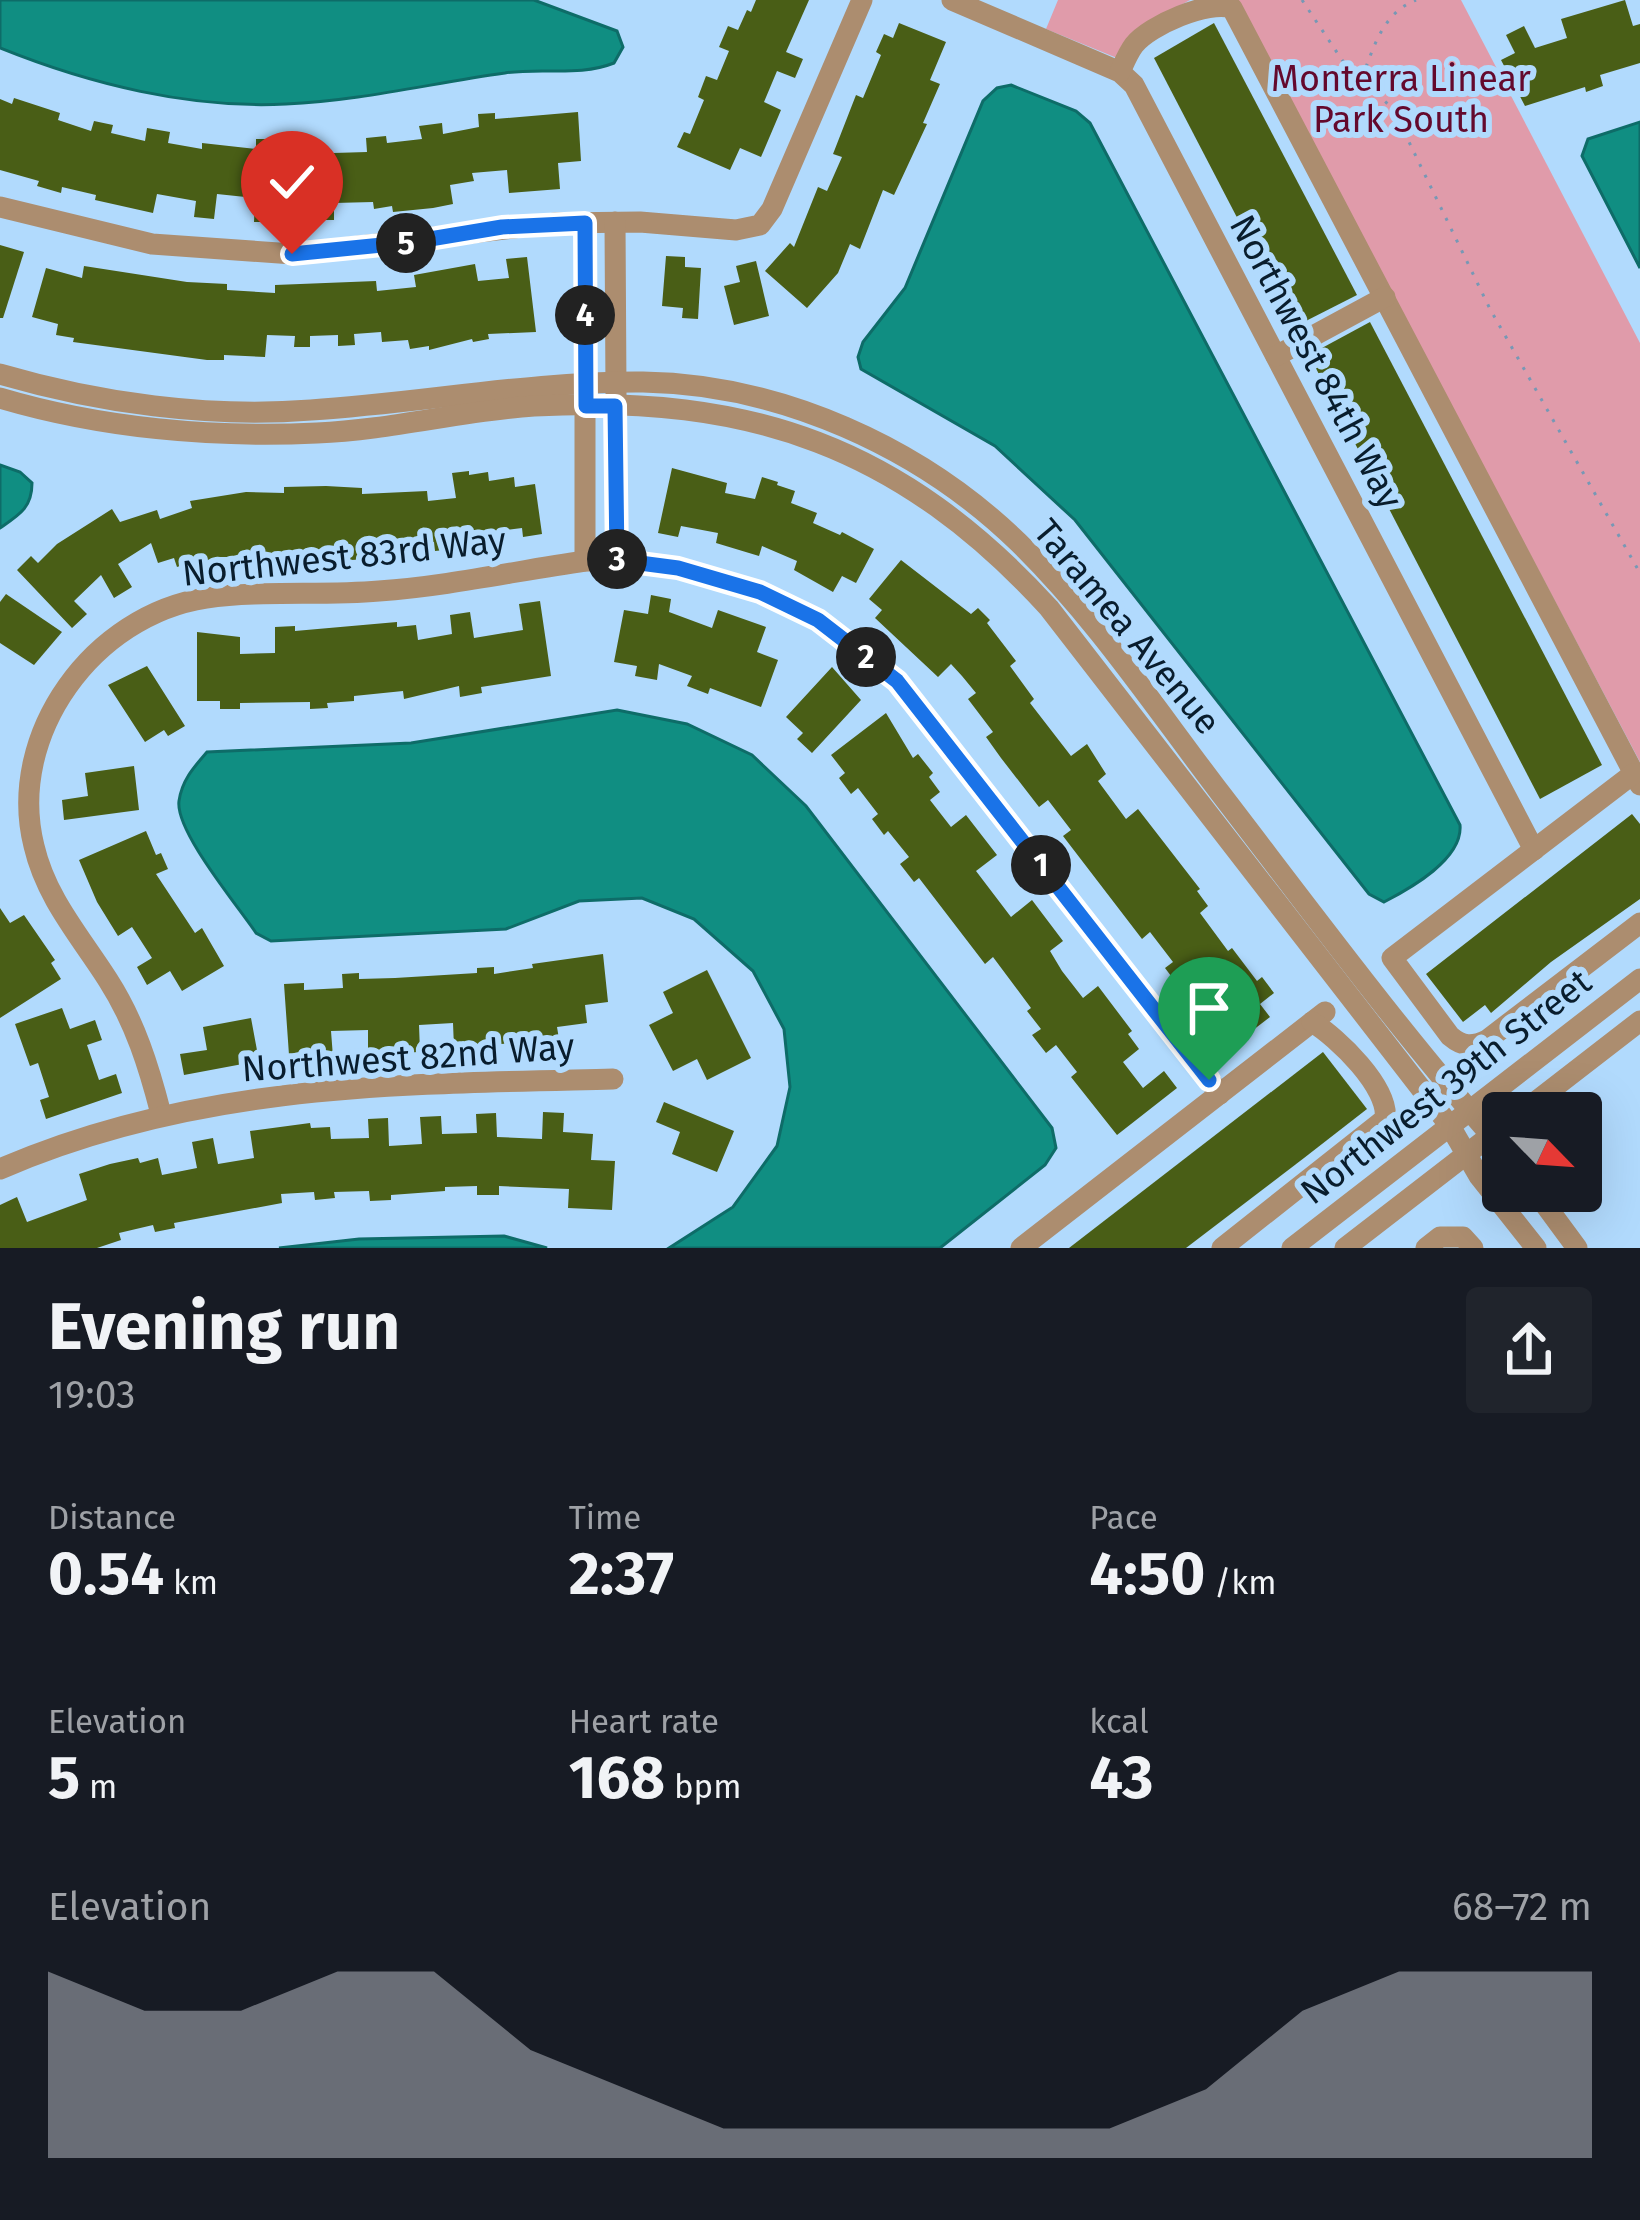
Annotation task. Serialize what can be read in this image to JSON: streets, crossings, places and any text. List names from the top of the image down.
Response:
{
  "streets": {
    "street": [
      "Northwest 84th Way",
      "Northwest 83rd Way",
      "Taramea Avenue",
      "Northwest 82nd Way",
      "Northwest 39th Street"
    ]
  },
  "crossings": [
    ["Northwest 83rd Way", "Northwest 82nd Way"],
    ["Taramea Avenue", "Northwest 39th Street"]
  ],
  "parks": ["Monterra Linear Park South"],
  "north": "bottom right",
  "page": {
    "pins": [
      "5",
      "4",
      "3",
      "2",
      "1"
    ],
    "heading": ["Evening run", "19:03"],
    "stats": [
      ["Distance", "0.54 km"],
      ["Time", "2:37"],
      ["Pace", "4:50 /km"],
      ["Elevation", "5 m"],
      ["Heart rate", "168 bpm"],
      ["kcal", "43"]
    ],
    "chart": ["Elevation", "68–72 m"]
  }
}
